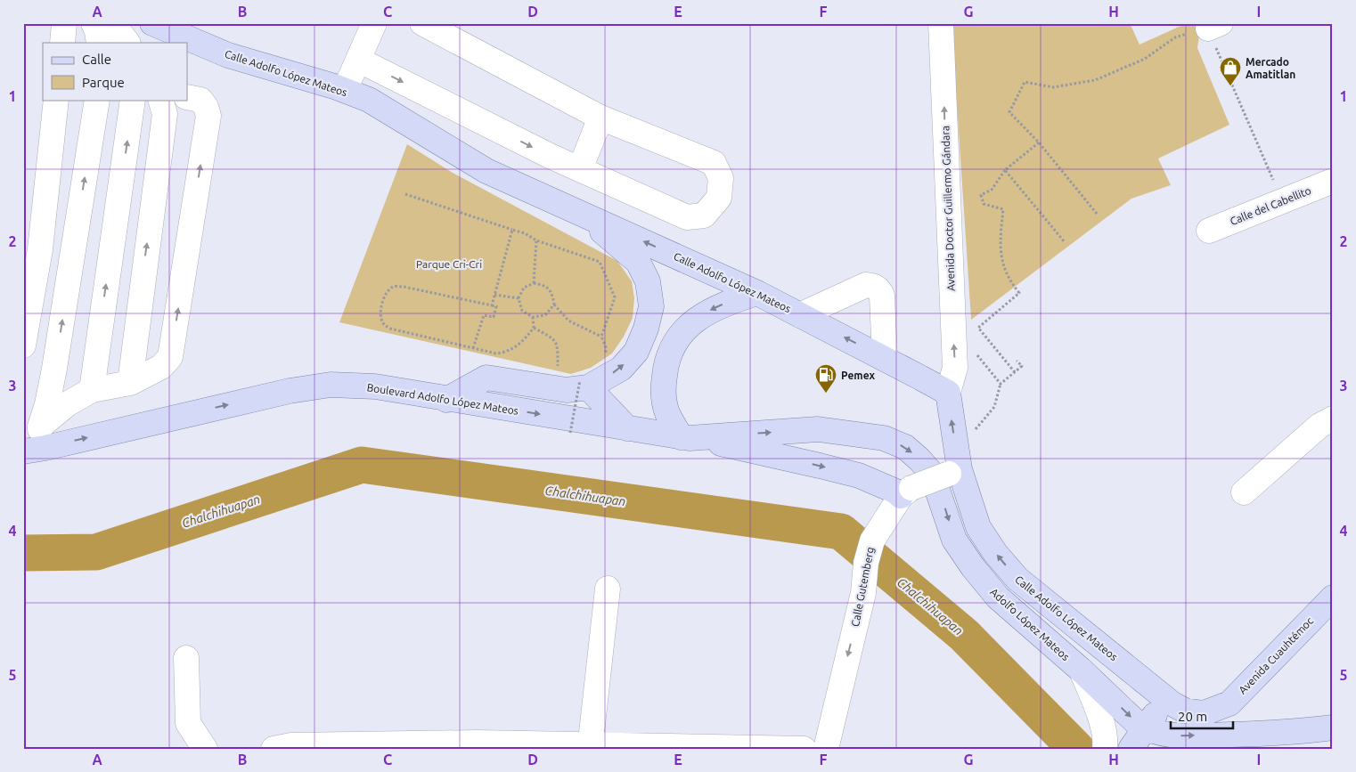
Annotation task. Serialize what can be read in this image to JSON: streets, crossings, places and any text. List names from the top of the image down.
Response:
{
  "streets": {
    "main road": [
      "Calle Adolfo López Mateos",
      "Boulevard Adolfo López Mateos",
      "Adolfo López Mateos",
      "Avenida Cuauhtémoc"
    ],
    "street": ["Calle del Cabellito", "Avenida Doctor Guillermo Gándara", "Calle Gutemberg"]
  },
  "crossings": [
    ["Calle Adolfo López Mateos", "Avenida Doctor Guillermo Gándara"],
    ["Calle Adolfo López Mateos", "Avenida Cuauhtémoc"],
    ["Boulevard Adolfo López Mateos", "Adolfo López Mateos"]
  ],
  "one_way": [
    "Calle Adolfo López Mateos",
    "Avenida Doctor Guillermo Gándara",
    "Boulevard Adolfo López Mateos",
    "Calle Gutemberg"
  ],
  "water": ["Chalchihuapan"],
  "parks": ["Parque Cri-Cri"],
  "places": {
    "shop": ["Mercado Amatitlan"],
    "fuel station": ["Pemex"]
  },
  "legend": ["Calle", "Parque"],
  "scale_bar": "20 m",
  "grid": {
    "columns": [
      "A",
      "B",
      "C",
      "D",
      "E",
      "F",
      "G",
      "H",
      "I"
    ],
    "rows": [
      "1",
      "2",
      "3",
      "4",
      "5"
    ]
  }
}
